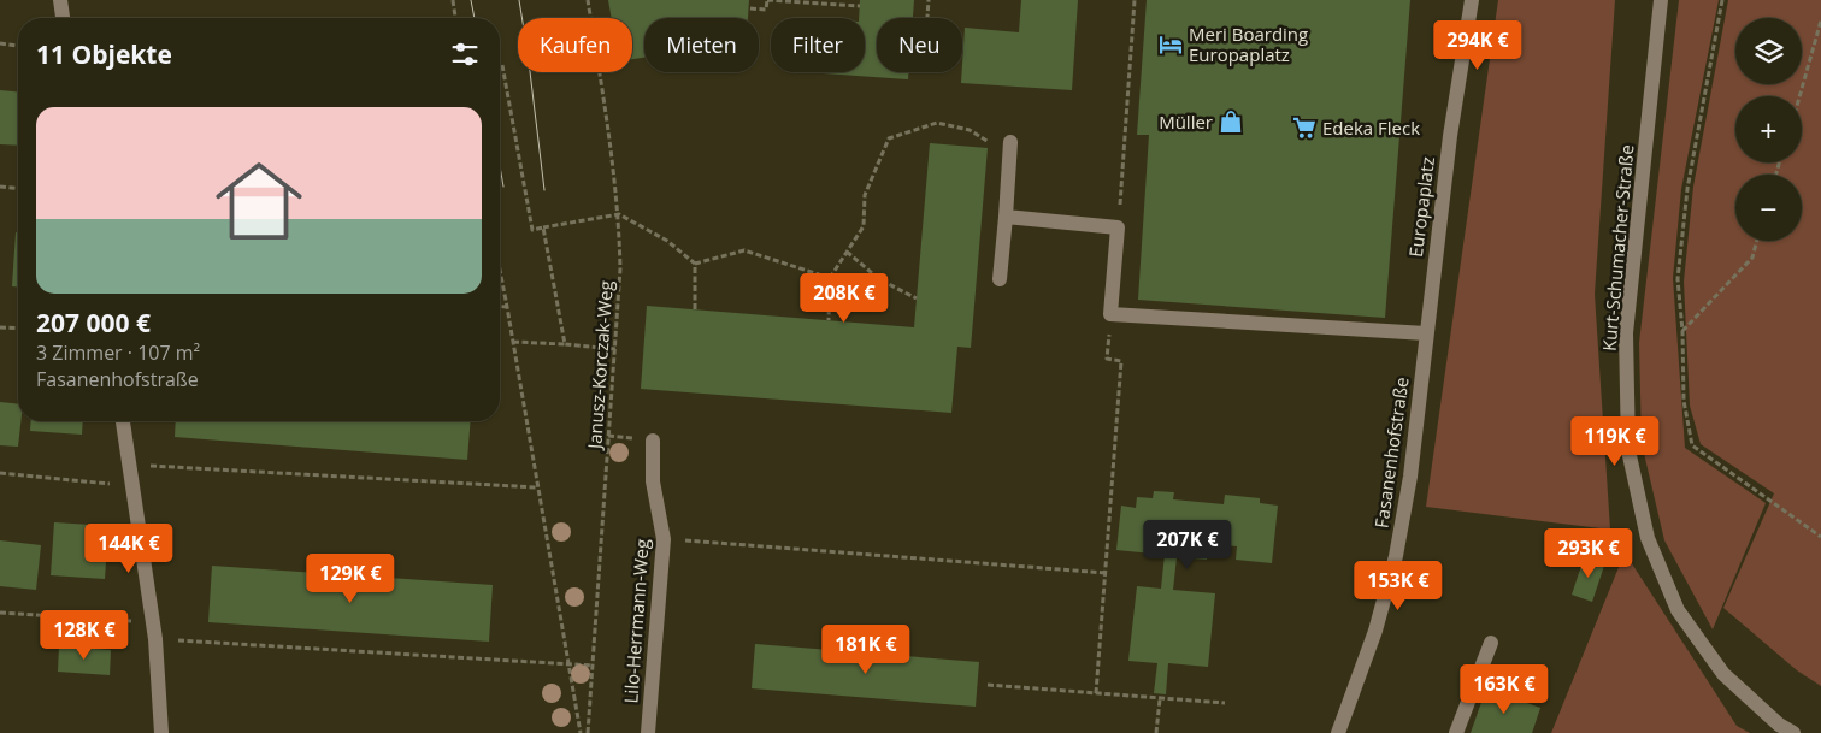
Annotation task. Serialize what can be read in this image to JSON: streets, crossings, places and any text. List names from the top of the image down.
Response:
{
  "streets": {
    "street": [
      "Europaplatz",
      "Kurt-Schumacher-Straße",
      "Fasanenhofstraße",
      "Lilo-Herrmann-Weg"
    ],
    "path": ["Janusz-Korczak-Weg"]
  },
  "crossings": [
    ["Europaplatz", "Fasanenhofstraße"]
  ],
  "places": {
    "hotel": ["Meri Boarding Europaplatz"],
    "shop": ["Müller"],
    "supermarket": ["Edeka Fleck"]
  },
  "page": {
    "map_buttons": ["+", "−"],
    "chip": [
      "Kaufen",
      "Mieten",
      "Filter",
      "Neu"
    ],
    "heading": "11 Objekte",
    "price": [
      "294K €",
      "208K €",
      "119K €",
      "207K €",
      "144K €",
      "293K €",
      "129K €",
      "153K €",
      "128K €",
      "181K €",
      "163K €"
    ],
    "list": [
      {
        "name": "207 000 €",
        "note": "3 Zimmer · 107 m² · Fasanenhofstraße"
      }
    ]
  }
}
